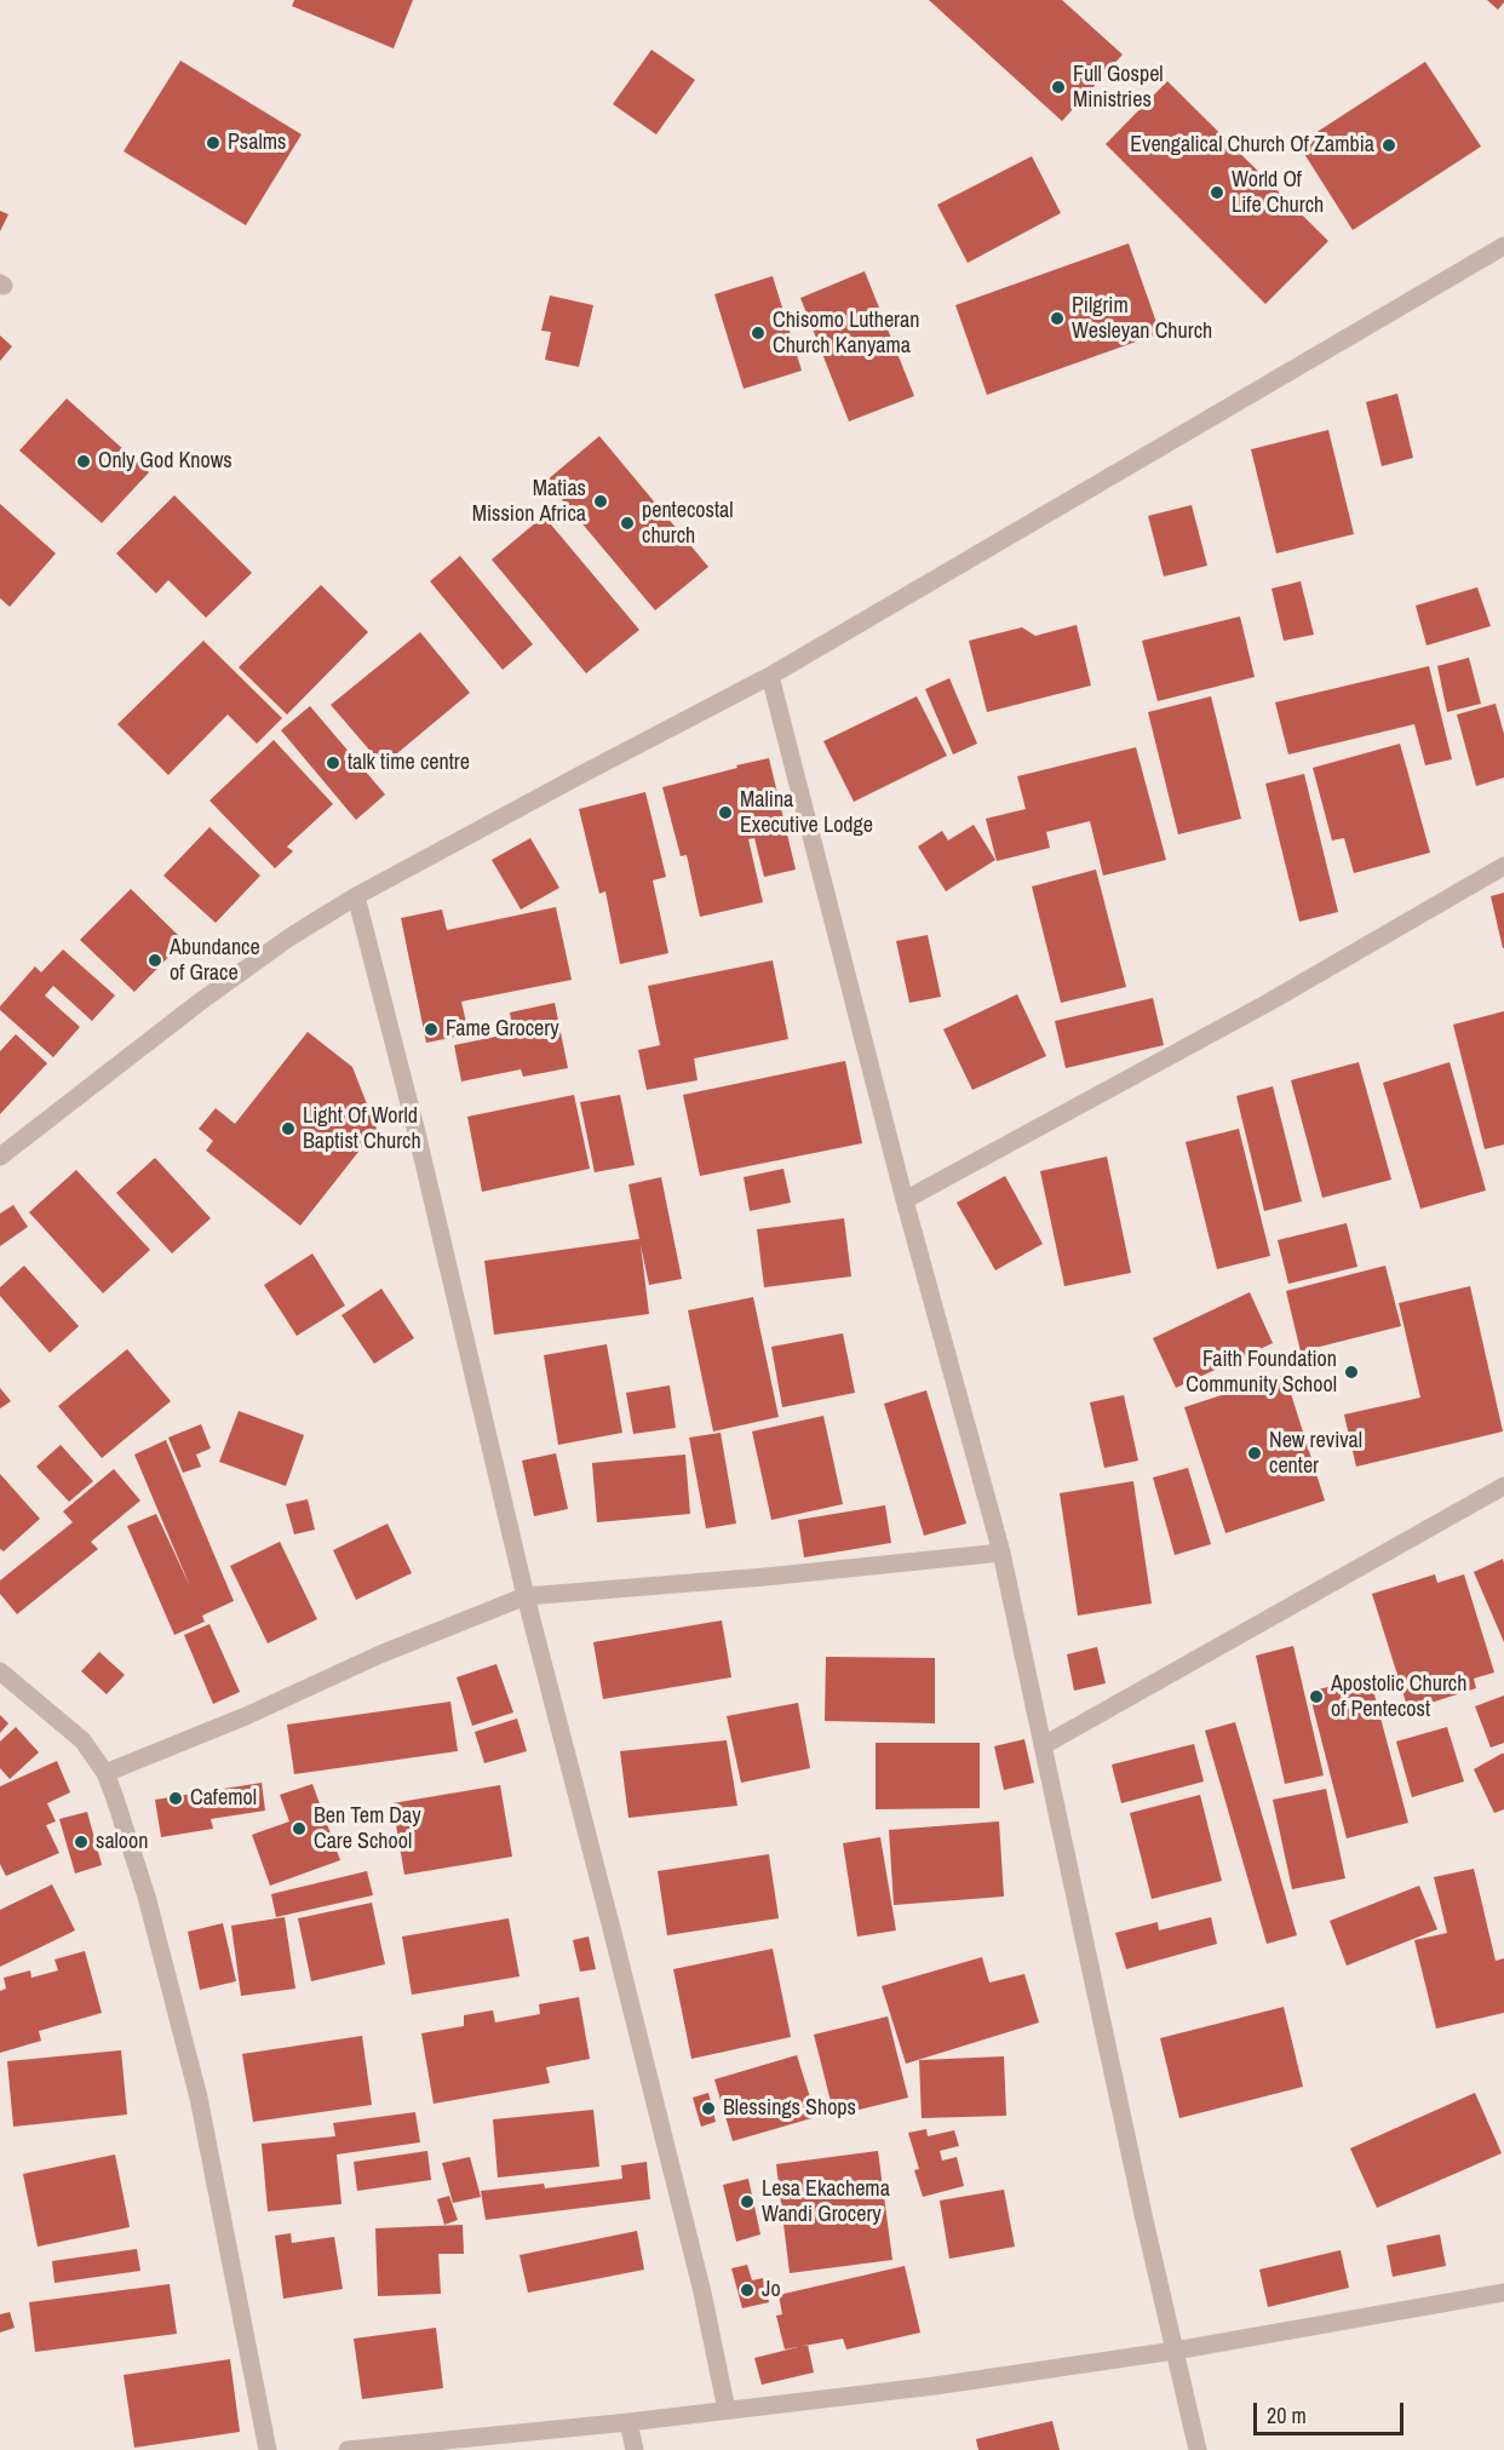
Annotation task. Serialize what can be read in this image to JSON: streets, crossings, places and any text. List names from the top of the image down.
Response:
{
  "places": [
    "Full Gospel Ministries",
    "Psalms",
    "Evengalical Church Of Zambia",
    "World Of Life Church",
    "Pilgrim Wesleyan Church",
    "Chisomo Lutheran Church Kanyama",
    "Only God Knows",
    "Matias Mission Africa",
    "pentecostal church",
    "talk time centre",
    "Malina Executive Lodge",
    "Abundance of Grace",
    "Fame Grocery",
    "Light Of World Baptist Church",
    "Faith Foundation Community School",
    "New revival center",
    "Apostolic Church of Pentecost",
    "Cafemol",
    "Ben Tem Day Care School",
    "saloon",
    "Blessings Shops",
    "Lesa Ekachema Wandi Grocery",
    "Jo"
  ],
  "scale_bar": "20 m"
}
